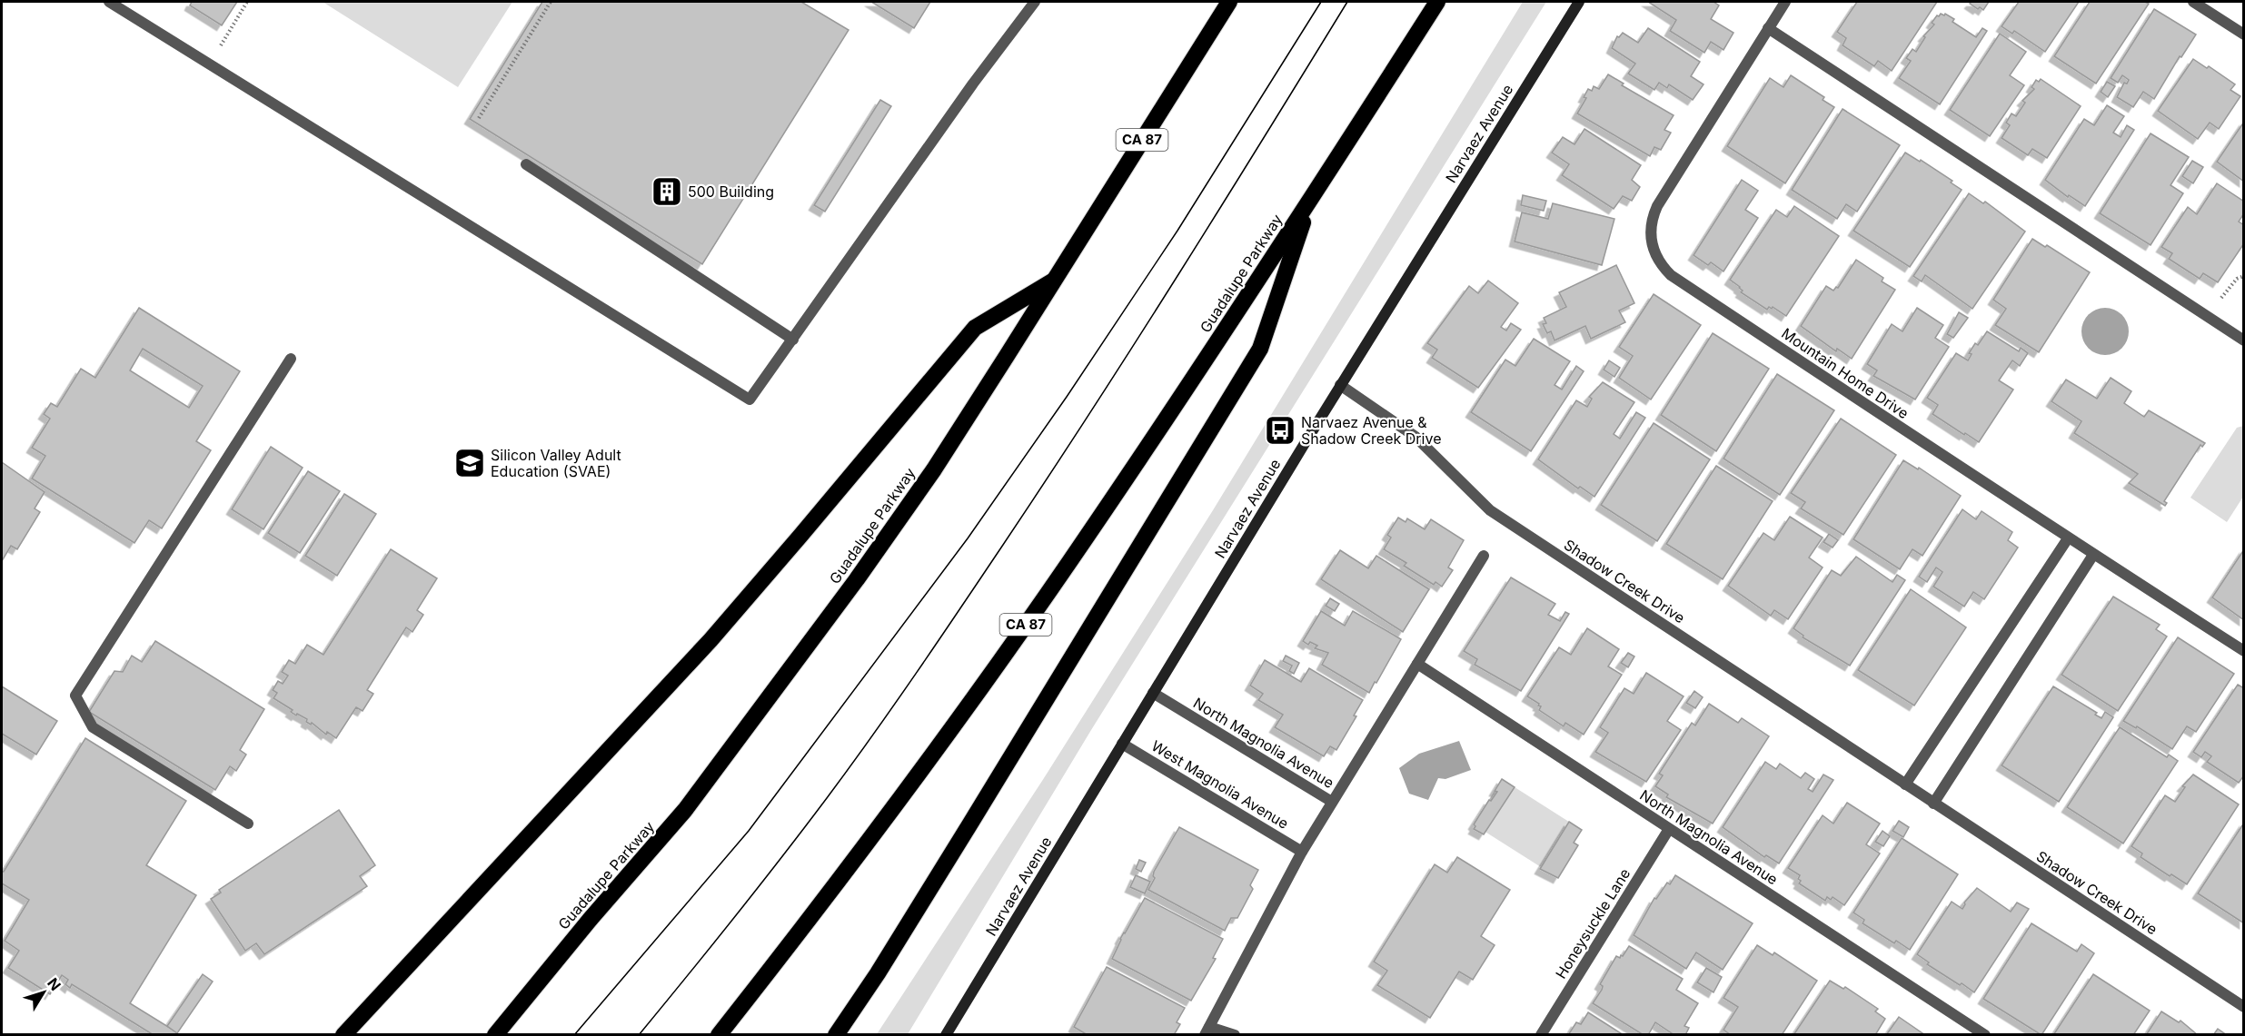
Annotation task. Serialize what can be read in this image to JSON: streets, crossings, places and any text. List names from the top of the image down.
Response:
{
  "streets": {
    "highway": ["CA 87", "Guadalupe Parkway"],
    "main road": ["Narvaez Avenue"],
    "street": [
      "Mountain Home Drive",
      "Shadow Creek Drive",
      "North Magnolia Avenue",
      "West Magnolia Avenue",
      "Honeysuckle Lane"
    ]
  },
  "crossings": [
    ["Narvaez Avenue", "Shadow Creek Drive"],
    ["Narvaez Avenue", "North Magnolia Avenue"],
    ["Narvaez Avenue", "West Magnolia Avenue"],
    ["North Magnolia Avenue", "Honeysuckle Lane"]
  ],
  "places": {
    "building": ["500 Building"],
    "bus stop": ["Narvaez Avenue & Shadow Creek Drive"],
    "school or university": ["Silicon Valley Adult Education (SVAE)"]
  },
  "north": "top right"
}
